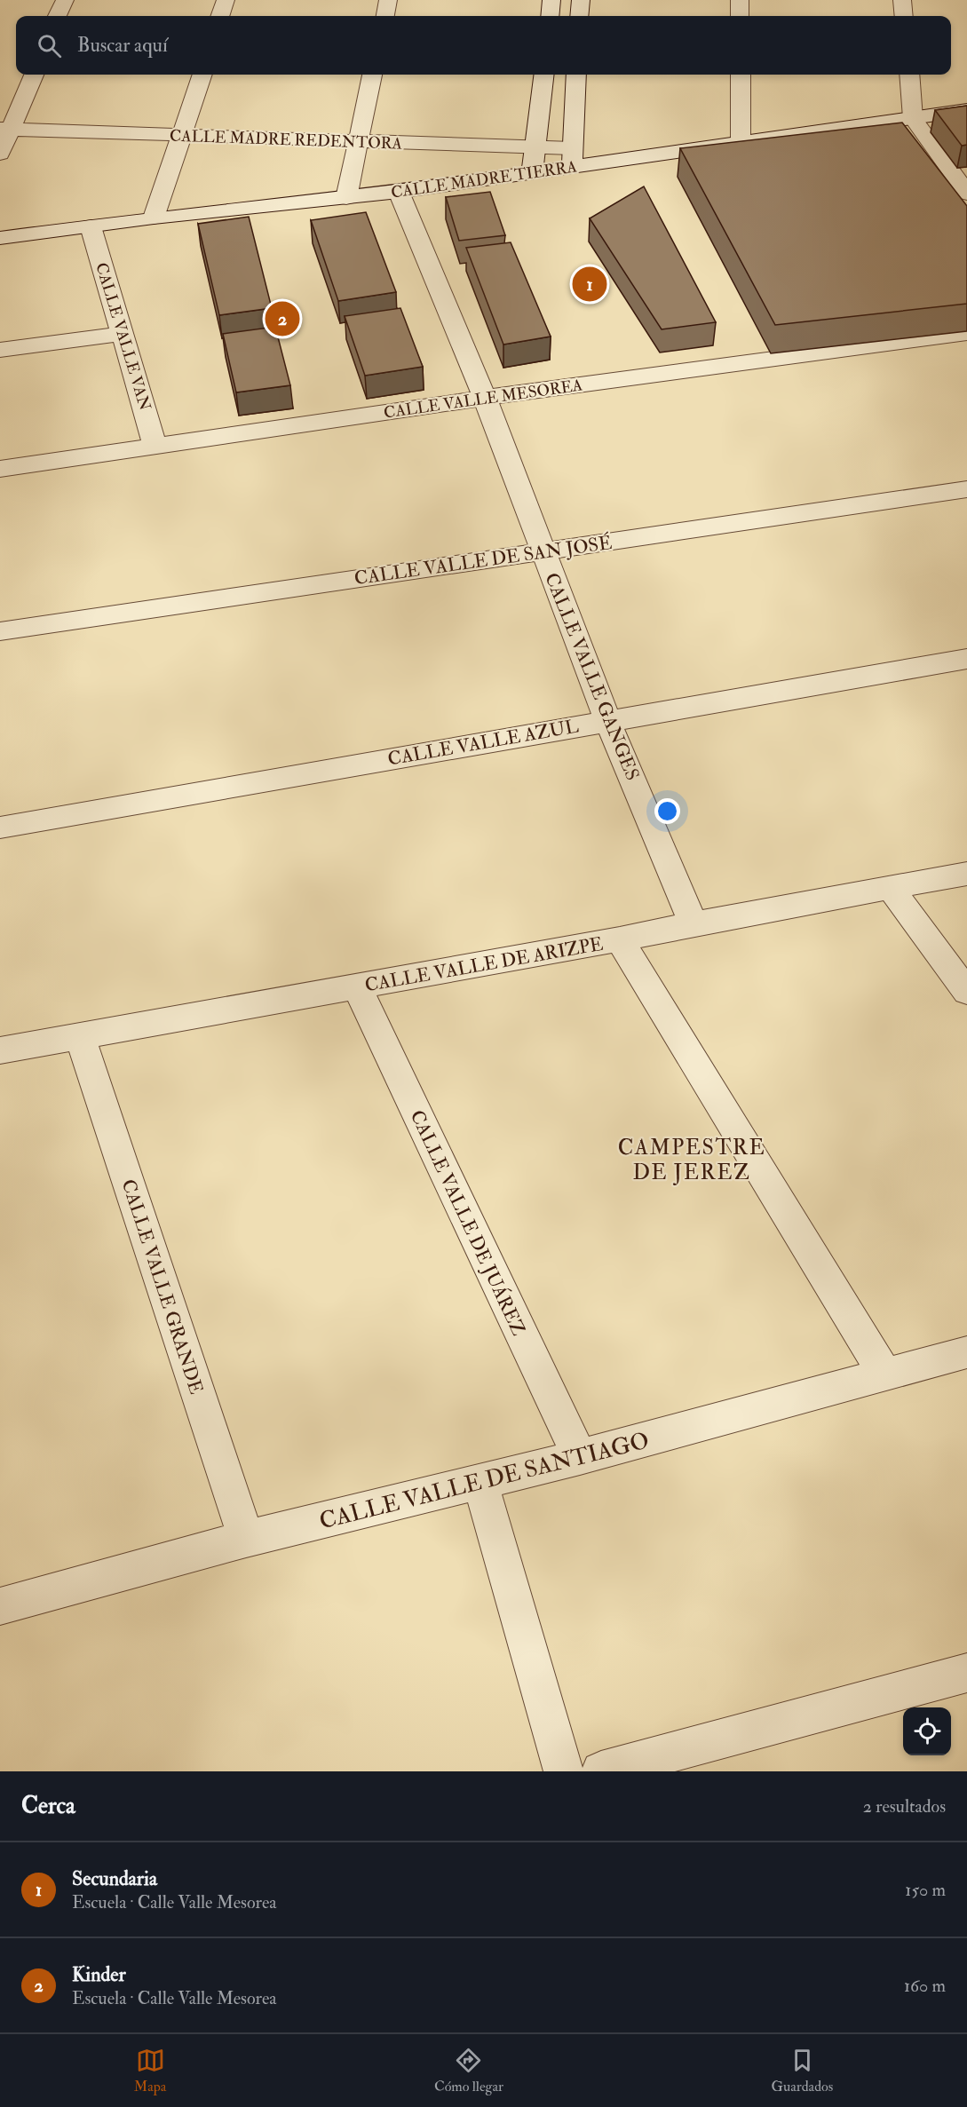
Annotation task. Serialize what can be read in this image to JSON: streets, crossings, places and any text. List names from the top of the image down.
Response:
{
  "streets": {
    "street": [
      "CALLE MADRE REDENTORA",
      "CALLE MADRE TIERRA",
      "CALLE VALLE VAN",
      "CALLE VALLE MESOREA",
      "CALLE VALLE DE SAN JOSÉ",
      "CALLE VALLE GANGES",
      "CALLE VALLE AZUL",
      "CALLE VALLE DE ARIZPE",
      "CALLE VALLE DE JUÁREZ",
      "CALLE VALLE GRANDE",
      "CALLE VALLE DE SANTIAGO"
    ]
  },
  "crossings": [
    ["CALLE MADRE REDENTORA", "CALLE MADRE TIERRA"],
    ["CALLE MADRE TIERRA", "CALLE VALLE VAN"],
    ["CALLE MADRE TIERRA", "CALLE VALLE GANGES"],
    ["CALLE VALLE VAN", "CALLE VALLE MESOREA"],
    ["CALLE VALLE MESOREA", "CALLE VALLE GANGES"],
    ["CALLE VALLE DE SAN JOSÉ", "CALLE VALLE GANGES"],
    ["CALLE VALLE GANGES", "CALLE VALLE AZUL"],
    ["CALLE VALLE GANGES", "CALLE VALLE DE ARIZPE"],
    ["CALLE VALLE DE ARIZPE", "CALLE VALLE DE JUÁREZ"],
    ["CALLE VALLE DE ARIZPE", "CALLE VALLE GRANDE"],
    ["CALLE VALLE DE JUÁREZ", "CALLE VALLE DE SANTIAGO"],
    ["CALLE VALLE GRANDE", "CALLE VALLE DE SANTIAGO"]
  ],
  "districts": ["CAMPESTRE DE JEREZ"],
  "page": {
    "search": "Buscar aquí",
    "pins": ["1", "2"],
    "heading": ["Cerca", "2 resultados"],
    "list": [
      {
        "mark": "1",
        "name": "Secundaria",
        "note": "Escuela · Calle Valle Mesorea",
        "value": "150 m"
      },
      {
        "mark": "2",
        "name": "Kinder",
        "note": "Escuela · Calle Valle Mesorea",
        "value": "160 m"
      }
    ],
    "nav": ["Mapa", "Cómo llegar", "Guardados"]
  }
}
